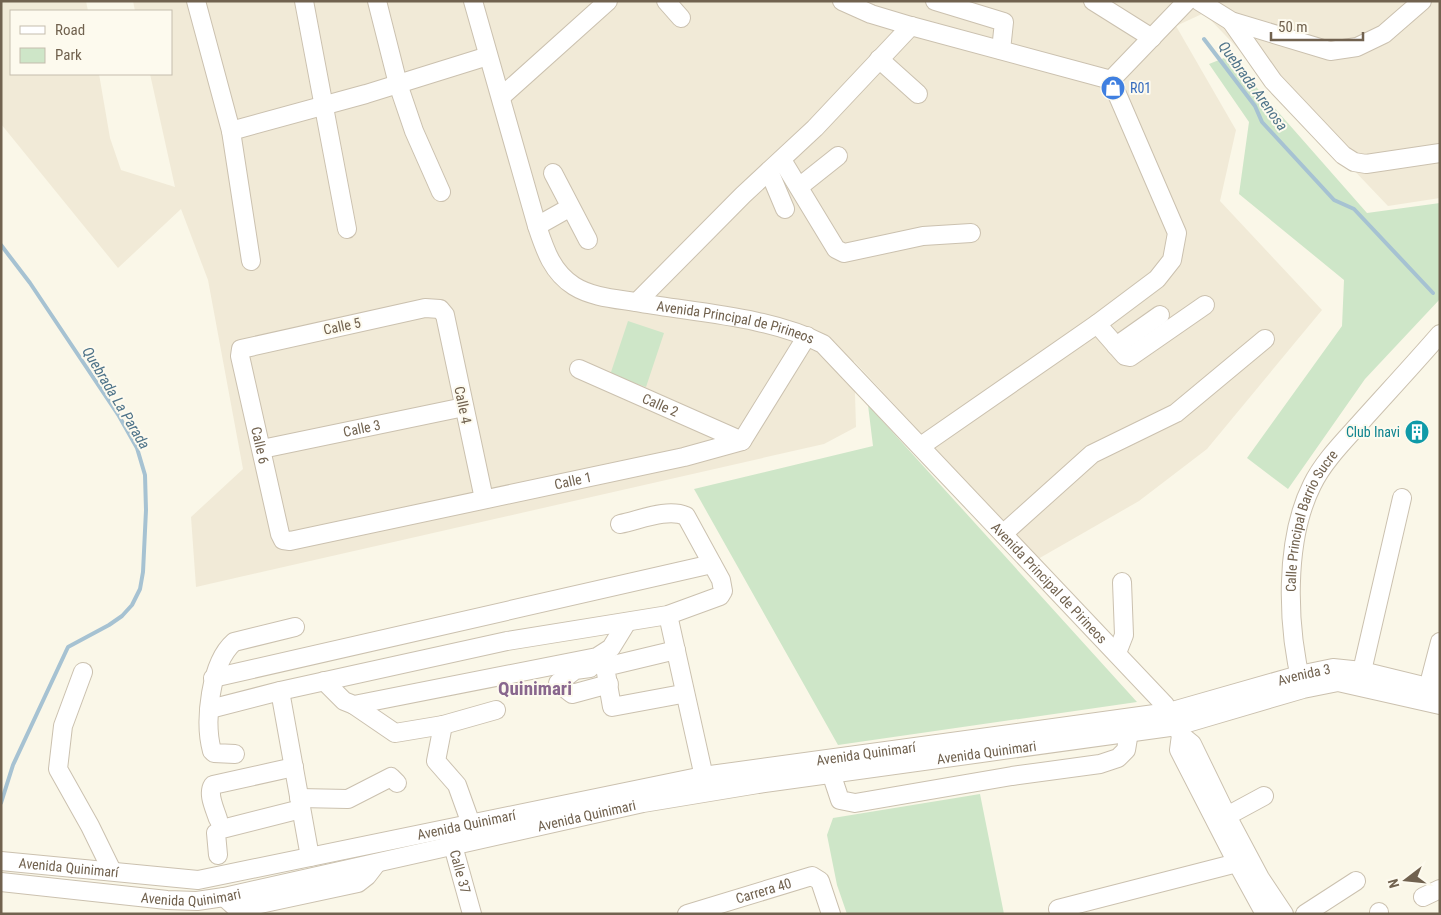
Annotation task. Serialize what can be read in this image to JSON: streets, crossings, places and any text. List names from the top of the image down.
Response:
{
  "streets": {
    "street": [
      "Avenida Principal de Pirineos",
      "Calle 5",
      "Calle 4",
      "Calle 2",
      "Calle 3",
      "Calle 6",
      "Calle 1",
      "Calle Principal Barrio Sucre",
      "Avenida 3",
      "Avenida Quinimari",
      "Avenida Quinimarí",
      "Calle 37",
      "Carrera 40"
    ]
  },
  "crossings": [
    ["Avenida Principal de Pirineos", "Avenida 3"],
    ["Avenida Principal de Pirineos", "Avenida Quinimari"],
    ["Avenida Principal de Pirineos", "Avenida Quinimarí"],
    ["Calle 5", "Calle 4"],
    ["Calle 5", "Calle 6"],
    ["Calle 4", "Calle 3"],
    ["Calle 4", "Calle 1"],
    ["Calle 2", "Calle 1"],
    ["Calle 3", "Calle 6"],
    ["Calle 6", "Calle 1"],
    ["Calle Principal Barrio Sucre", "Avenida 3"],
    ["Avenida 3", "Avenida Quinimari"],
    ["Avenida 3", "Avenida Quinimarí"],
    ["Avenida Quinimari", "Avenida Quinimarí"],
    ["Avenida Quinimari", "Calle 37"],
    ["Avenida Quinimarí", "Calle 37"]
  ],
  "districts": ["Quinimari"],
  "water": ["Quebrada Arenosa", "Quebrada La Parada"],
  "places": {
    "shop": ["R01"],
    "building": ["Club Inavi"]
  },
  "legend": ["Road", "Park"],
  "scale_bar": "50 m",
  "north": "left"
}
